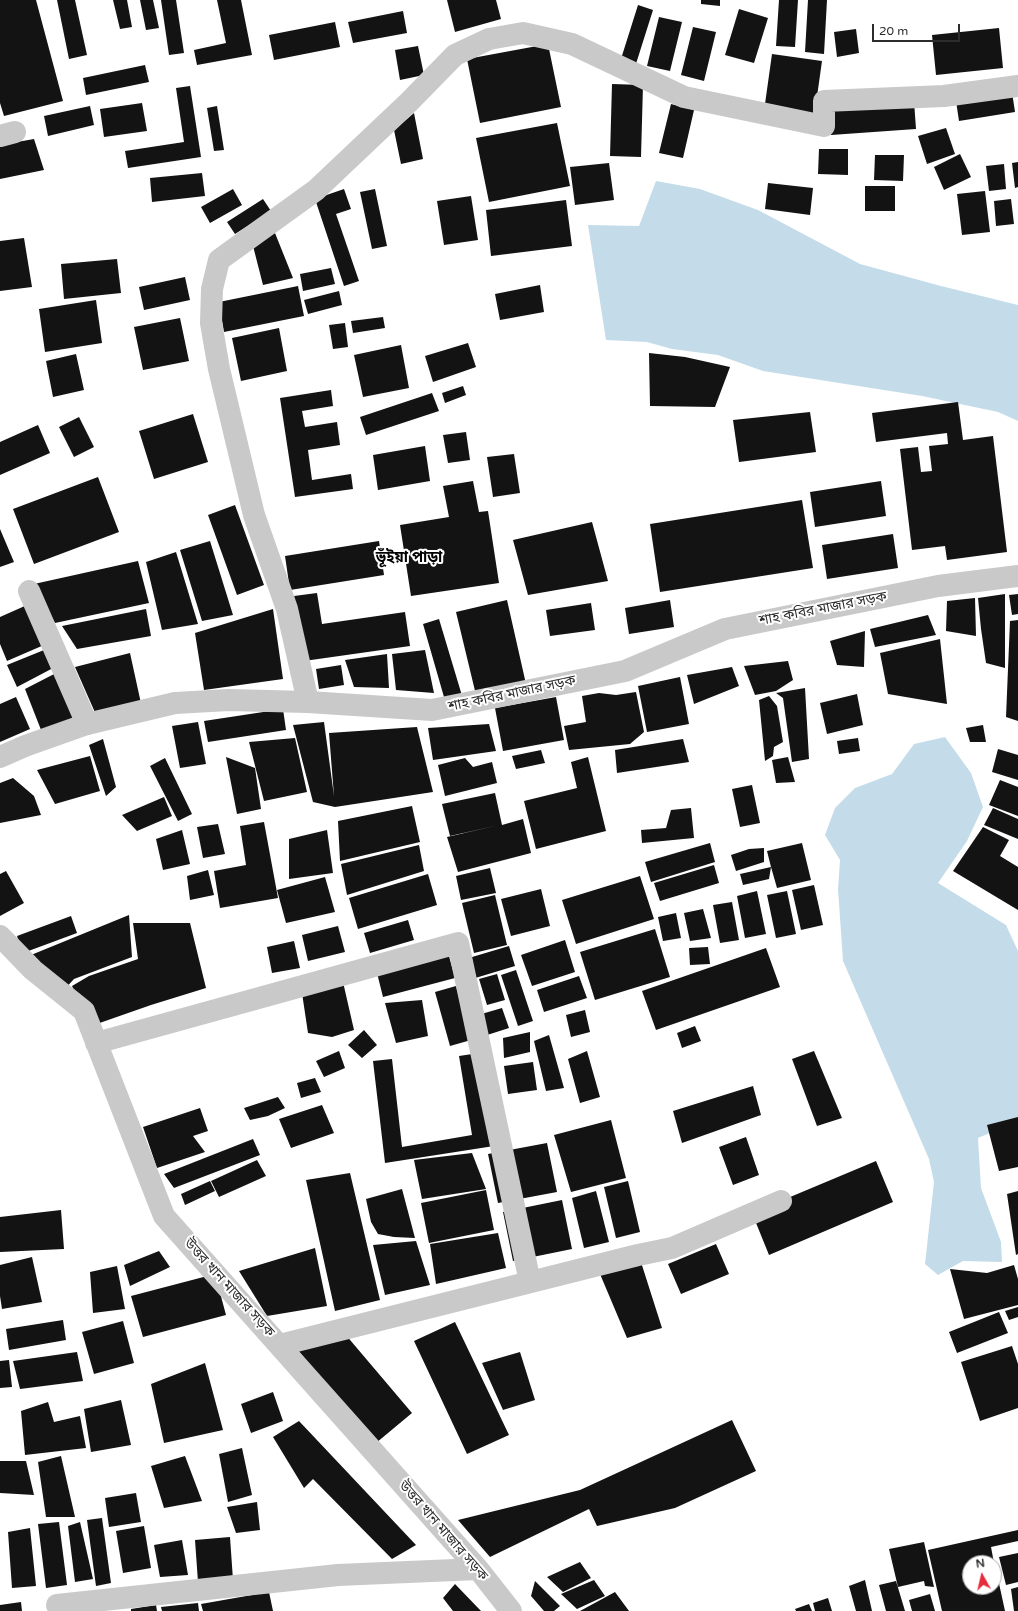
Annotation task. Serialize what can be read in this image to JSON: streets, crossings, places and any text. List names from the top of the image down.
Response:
{
  "streets": {
    "street": ["শাহ কবির মাজার সড়ক", "উত্তর খান মাজার সড়ক"]
  },
  "districts": ["ভূঁইয়া পাড়া"],
  "scale_bar": "20 m",
  "north": "top"
}
